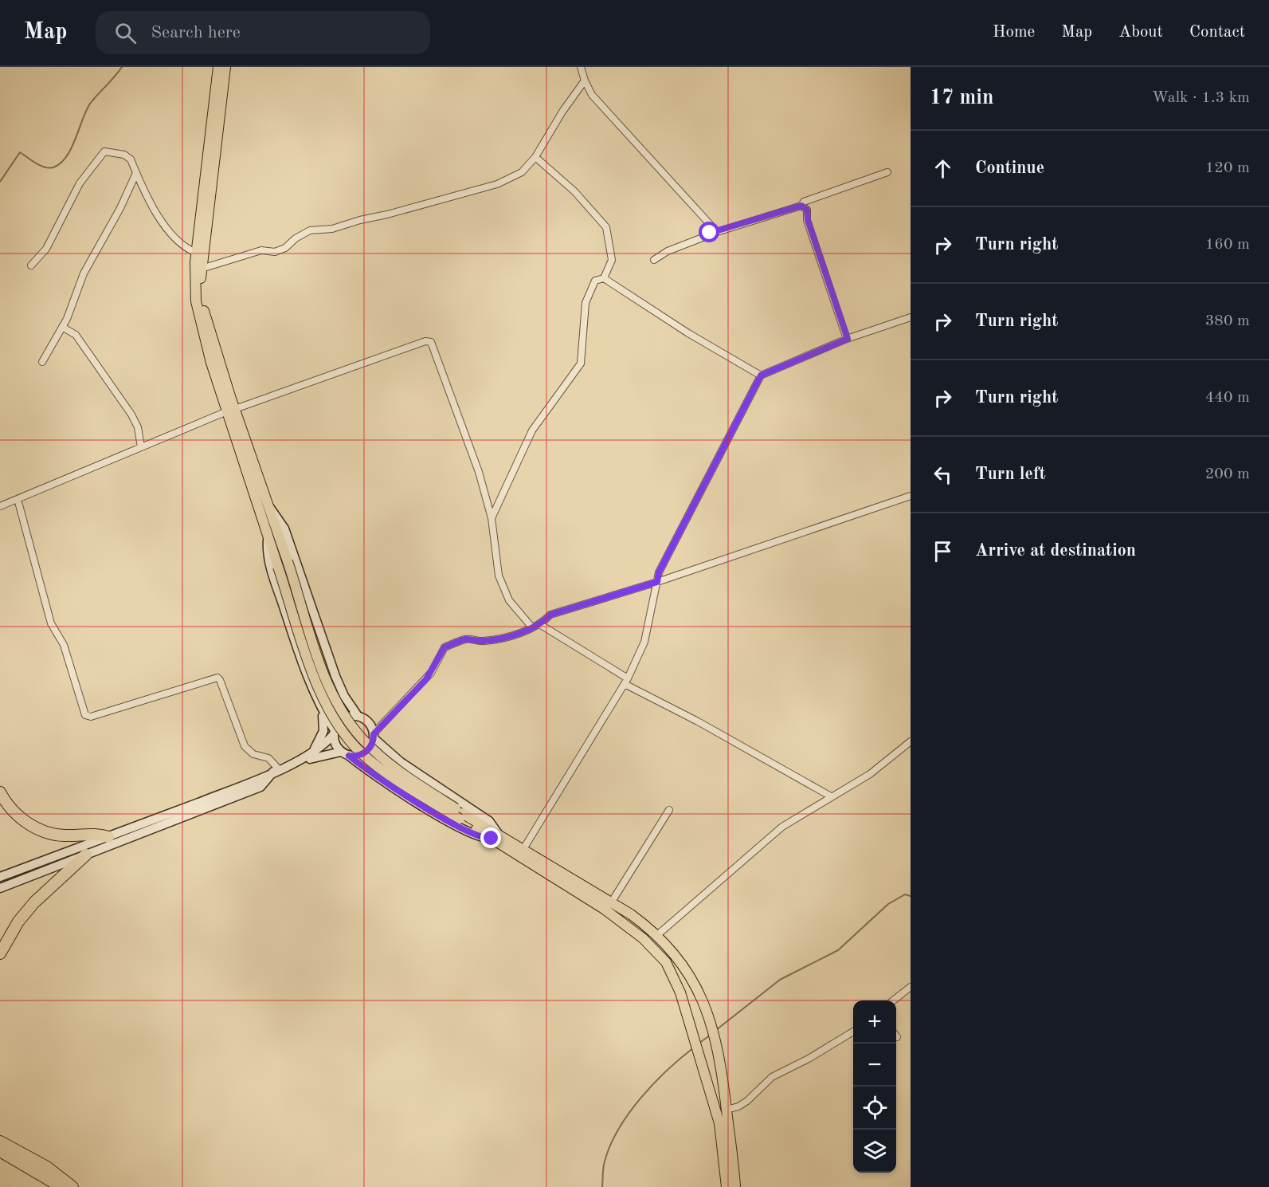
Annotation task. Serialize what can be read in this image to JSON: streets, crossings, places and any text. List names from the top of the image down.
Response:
{
  "page": {
    "header": "Map",
    "search": "Search here",
    "nav": [
      "Home",
      "Map",
      "About",
      "Contact"
    ],
    "heading": ["17 min", "Walk · 1.3 km"],
    "list": [
      ["Continue", "120 m"],
      ["Turn right", "160 m"],
      ["Turn right", "380 m"],
      ["Turn right", "440 m"],
      ["Turn left", "200 m"],
      "Arrive at destination"
    ],
    "map_buttons": ["+", "−"]
  }
}
